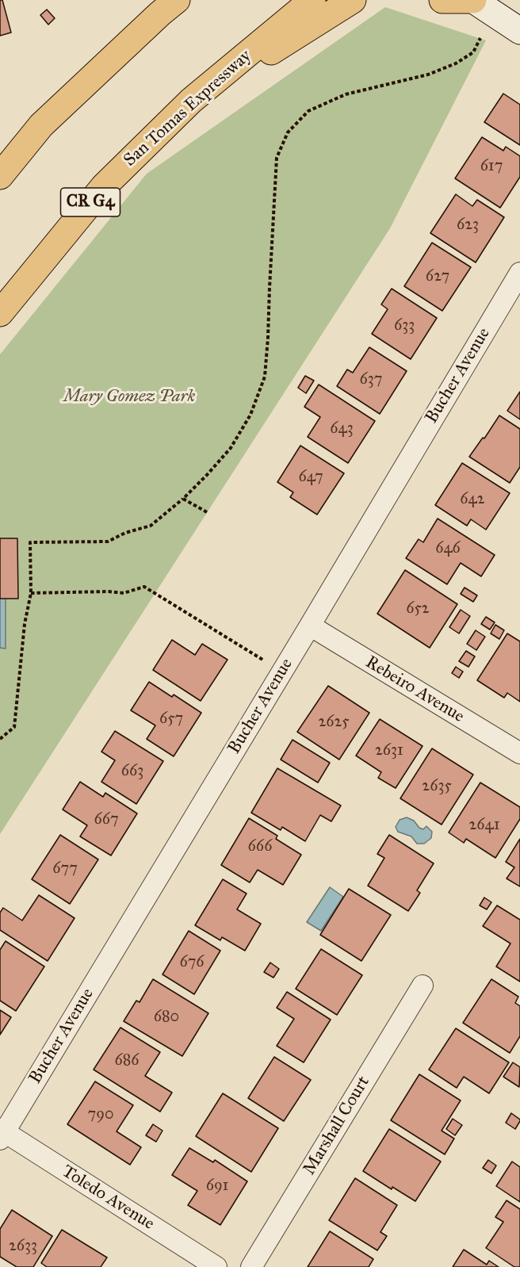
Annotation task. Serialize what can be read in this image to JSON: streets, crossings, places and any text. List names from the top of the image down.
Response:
{
  "streets": {
    "highway": ["San Tomas Expressway", "CR G4"],
    "street": [
      "Bucher Avenue",
      "Rebeiro Avenue",
      "Marshall Court",
      "Toledo Avenue"
    ]
  },
  "crossings": [
    ["Bucher Avenue", "Rebeiro Avenue"],
    ["Bucher Avenue", "Toledo Avenue"]
  ],
  "parks": ["Mary Gomez Park"],
  "house_numbers": [
    "617",
    "623",
    "627",
    "633",
    "637",
    "643",
    "647",
    "642",
    "646",
    "652",
    "657",
    "2625",
    "2631",
    "663",
    "2635",
    "667",
    "2641",
    "666",
    "677",
    "676",
    "680",
    "686",
    "790",
    "691",
    "2633"
  ]
}
